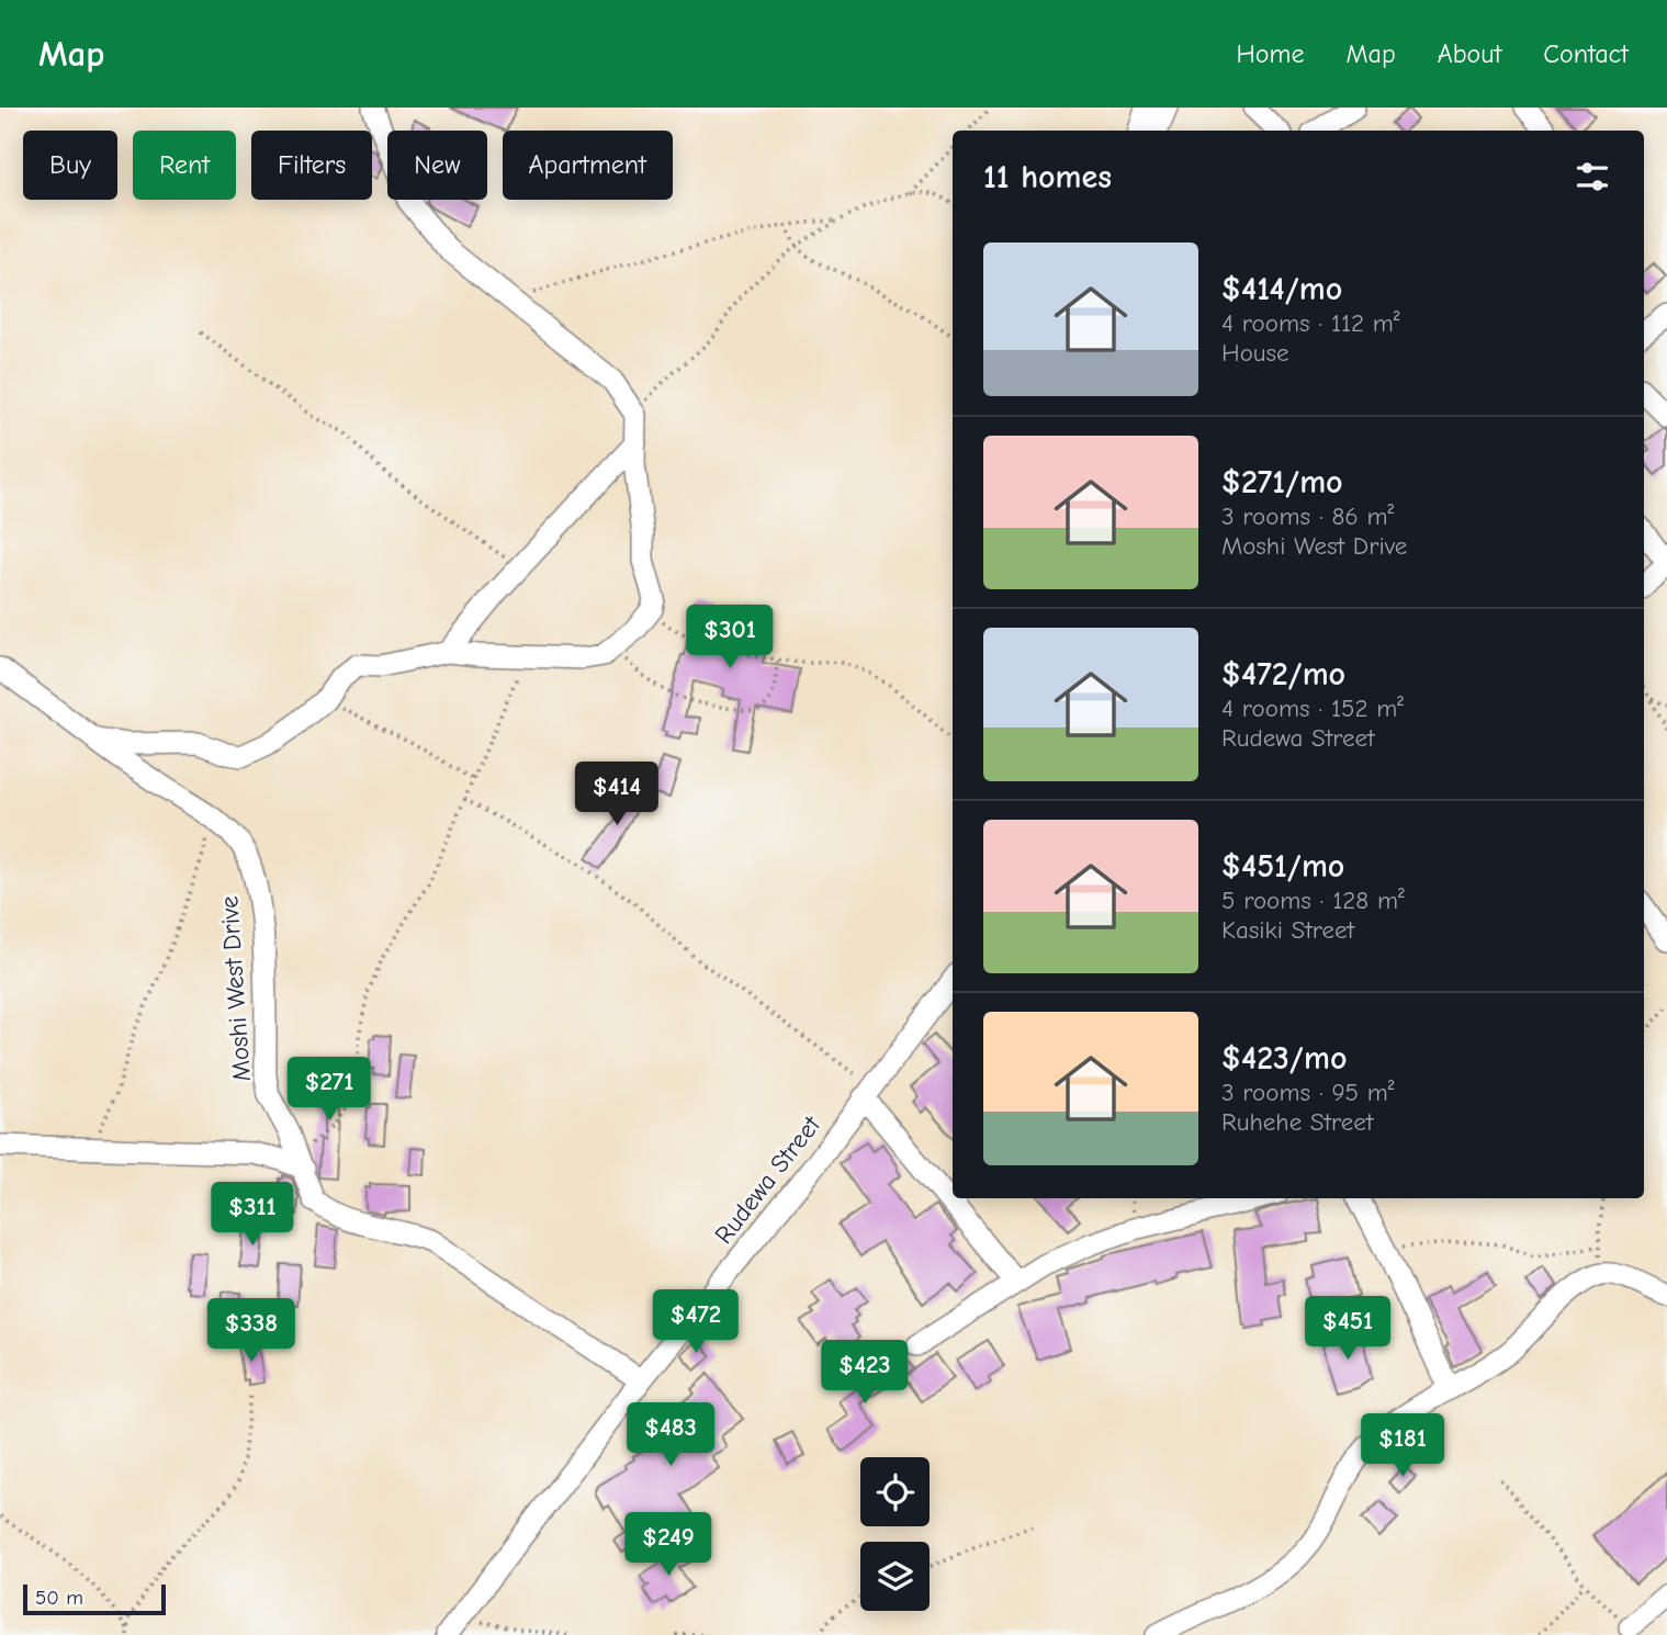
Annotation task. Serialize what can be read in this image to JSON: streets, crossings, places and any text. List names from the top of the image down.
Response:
{
  "streets": {
    "street": ["Moshi West Drive", "Rudewa Street"]
  },
  "crossings": [
    ["Moshi West Drive", "Rudewa Street"]
  ],
  "scale_bar": "50 m",
  "page": {
    "header": "Map",
    "nav": [
      "Home",
      "Map",
      "About",
      "Contact"
    ],
    "chip": [
      "Buy",
      "Rent",
      "Filters",
      "New",
      "Apartment"
    ],
    "heading": "11 homes",
    "list": [
      {
        "name": "$414/mo",
        "note": "4 rooms · 112 m² · House"
      },
      {
        "name": "$271/mo",
        "note": "3 rooms · 86 m² · Moshi West Drive"
      },
      {
        "name": "$472/mo",
        "note": "4 rooms · 152 m² · Rudewa Street"
      },
      {
        "name": "$451/mo",
        "note": "5 rooms · 128 m² · Kasiki Street"
      },
      {
        "name": "$423/mo",
        "note": "3 rooms · 95 m² · Ruhehe Street"
      }
    ],
    "price": [
      "$301",
      "$414",
      "$271",
      "$311",
      "$472",
      "$451",
      "$338",
      "$423",
      "$483",
      "$181",
      "$249"
    ],
    "scale": "50 m"
  }
}
